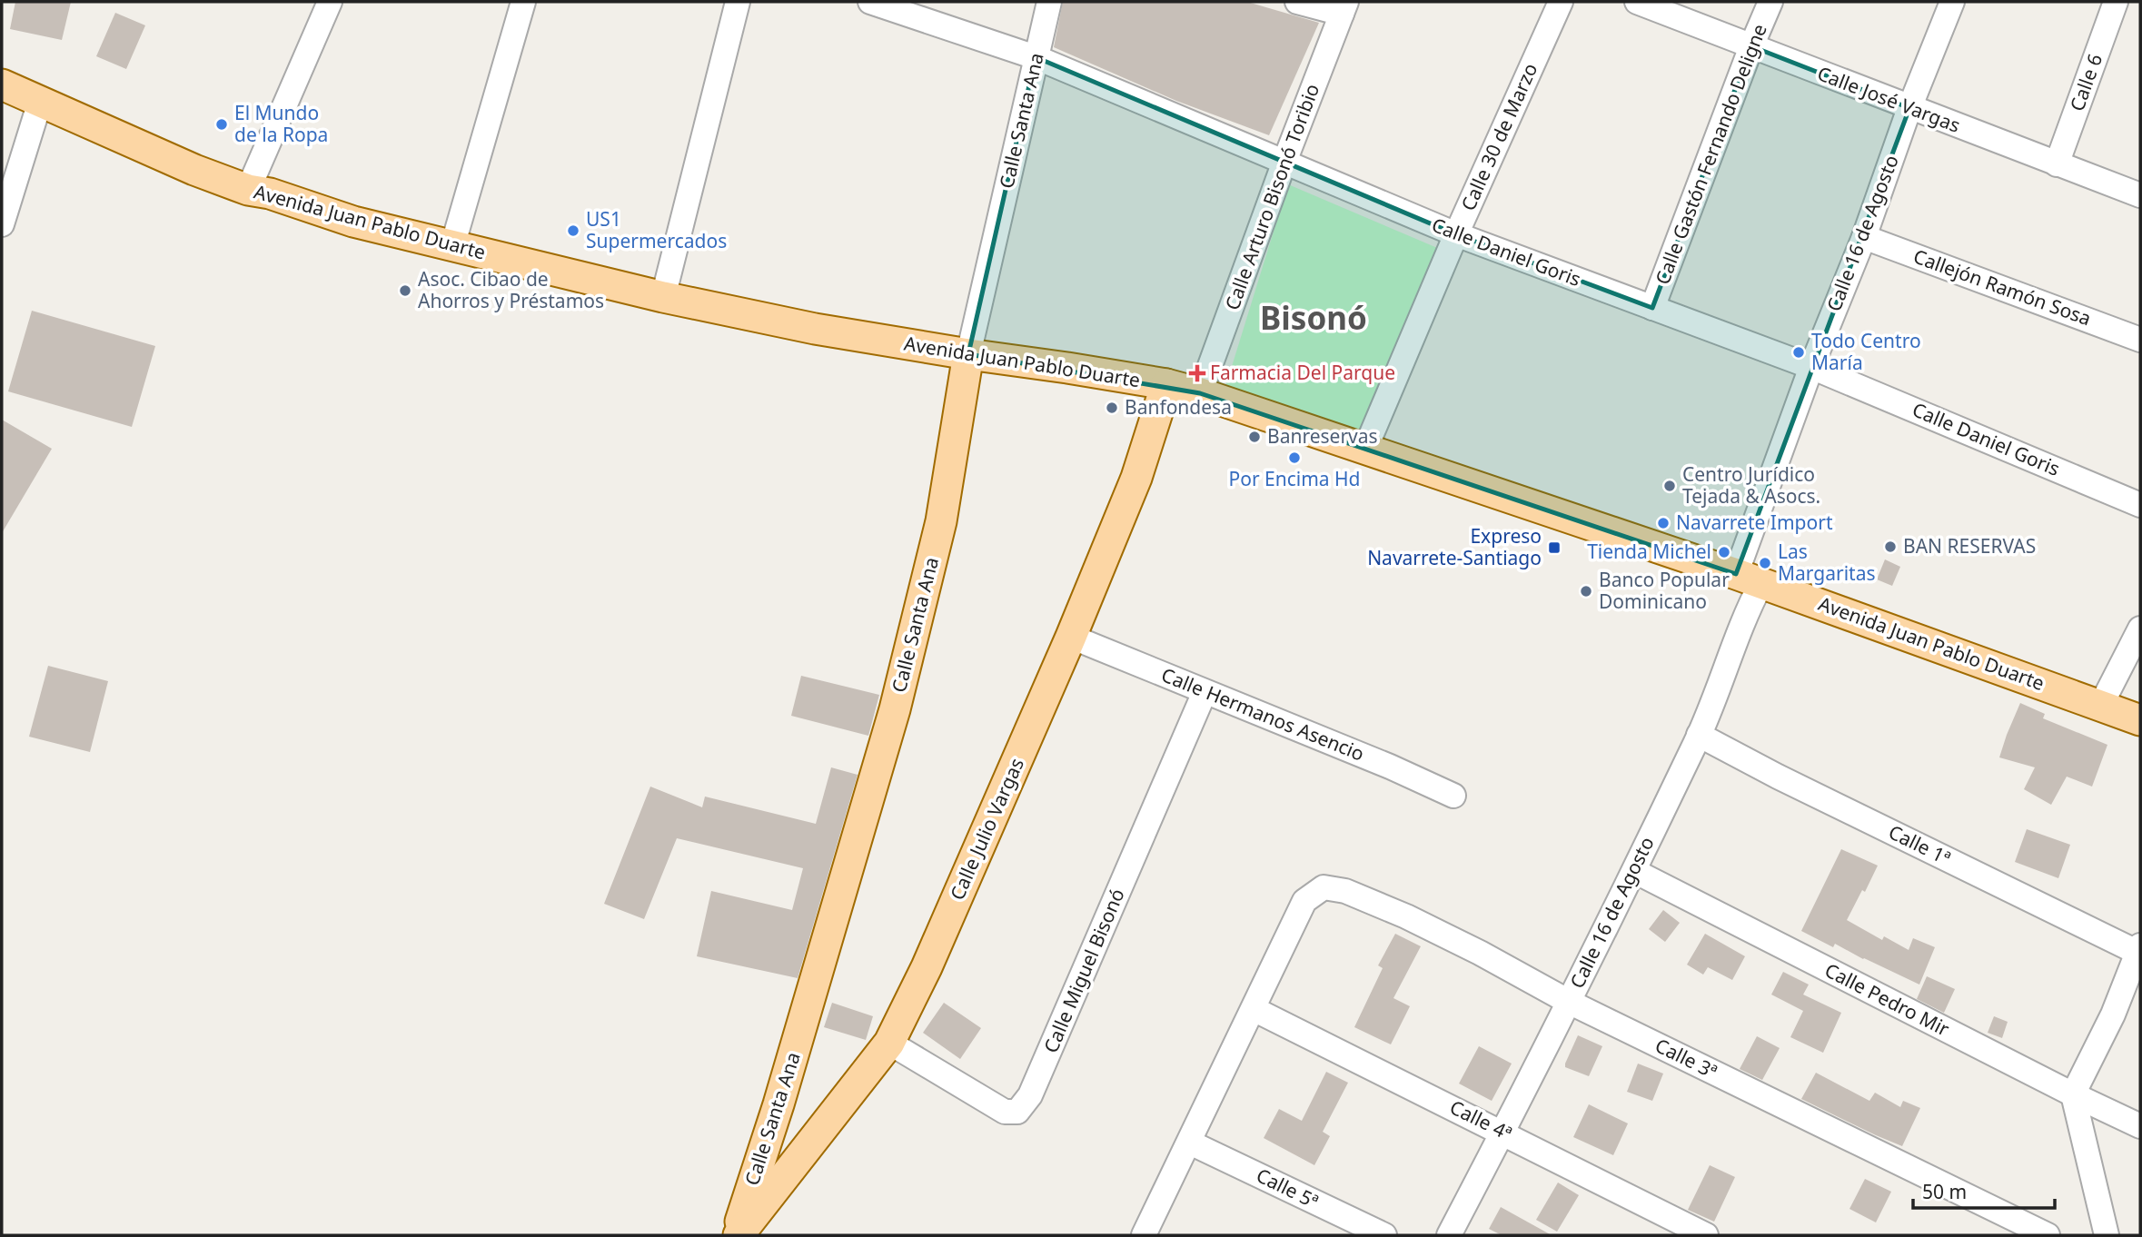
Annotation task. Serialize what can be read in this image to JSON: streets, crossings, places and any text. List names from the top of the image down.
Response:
{
  "streets": {
    "main road": ["Calle Santa Ana", "Avenida Juan Pablo Duarte", "Calle Julio Vargas"],
    "street": [
      "Calle 6",
      "Calle José Vargas",
      "Calle 30 de Marzo",
      "Calle Gastón Fernando Deligne",
      "Calle Arturo Bisonó Toribio",
      "Calle 16 de Agosto",
      "Calle Daniel Goris",
      "Callejón Ramón Sosa",
      "Calle Hermanos Asencio",
      "Calle 1ª",
      "Calle Miguel Bisonó",
      "Calle Pedro Mir",
      "Calle 3ª",
      "Calle 4ª",
      "Calle 5ª"
    ]
  },
  "crossings": [
    ["Calle 6", "Calle José Vargas"],
    ["Calle José Vargas", "Calle Gastón Fernando Deligne"],
    ["Calle José Vargas", "Calle 16 de Agosto"],
    ["Calle Santa Ana", "Avenida Juan Pablo Duarte"],
    ["Calle Santa Ana", "Calle Daniel Goris"],
    ["Calle Santa Ana", "Calle Julio Vargas"],
    ["Calle 30 de Marzo", "Avenida Juan Pablo Duarte"],
    ["Calle 30 de Marzo", "Calle Daniel Goris"],
    ["Calle Gastón Fernando Deligne", "Calle Daniel Goris"],
    ["Calle Arturo Bisonó Toribio", "Avenida Juan Pablo Duarte"],
    ["Calle Arturo Bisonó Toribio", "Calle Daniel Goris"],
    ["Avenida Juan Pablo Duarte", "Calle 16 de Agosto"],
    ["Avenida Juan Pablo Duarte", "Calle Julio Vargas"],
    ["Calle 16 de Agosto", "Calle Daniel Goris"],
    ["Calle 16 de Agosto", "Callejón Ramón Sosa"],
    ["Calle 16 de Agosto", "Calle 1ª"],
    ["Calle 16 de Agosto", "Calle Pedro Mir"],
    ["Calle 16 de Agosto", "Calle 3ª"],
    ["Calle 16 de Agosto", "Calle 4ª"],
    ["Calle Hermanos Asencio", "Calle Julio Vargas"],
    ["Calle Hermanos Asencio", "Calle Miguel Bisonó"],
    ["Calle Julio Vargas", "Calle Miguel Bisonó"],
    ["Calle 3ª", "Calle 4ª"]
  ],
  "districts": ["Bisonó"],
  "places": {
    "other": [
      "El Mundo de la Ropa",
      "US1 Supermercados",
      "Asoc. Cibao de Ahorros y Préstamos",
      "Todo Centro María",
      "Banfondesa",
      "Banreservas",
      "Por Encima Hd",
      "Centro Jurídico Tejada & Asocs.",
      "Navarrete Import",
      "BAN RESERVAS",
      "Tienda Michel",
      "Las Margaritas",
      "Banco Popular Dominicano"
    ],
    "health": ["Farmacia Del Parque"],
    "transit": ["Expreso Navarrete-Santiago"]
  },
  "scale_bar": "50 m"
}
